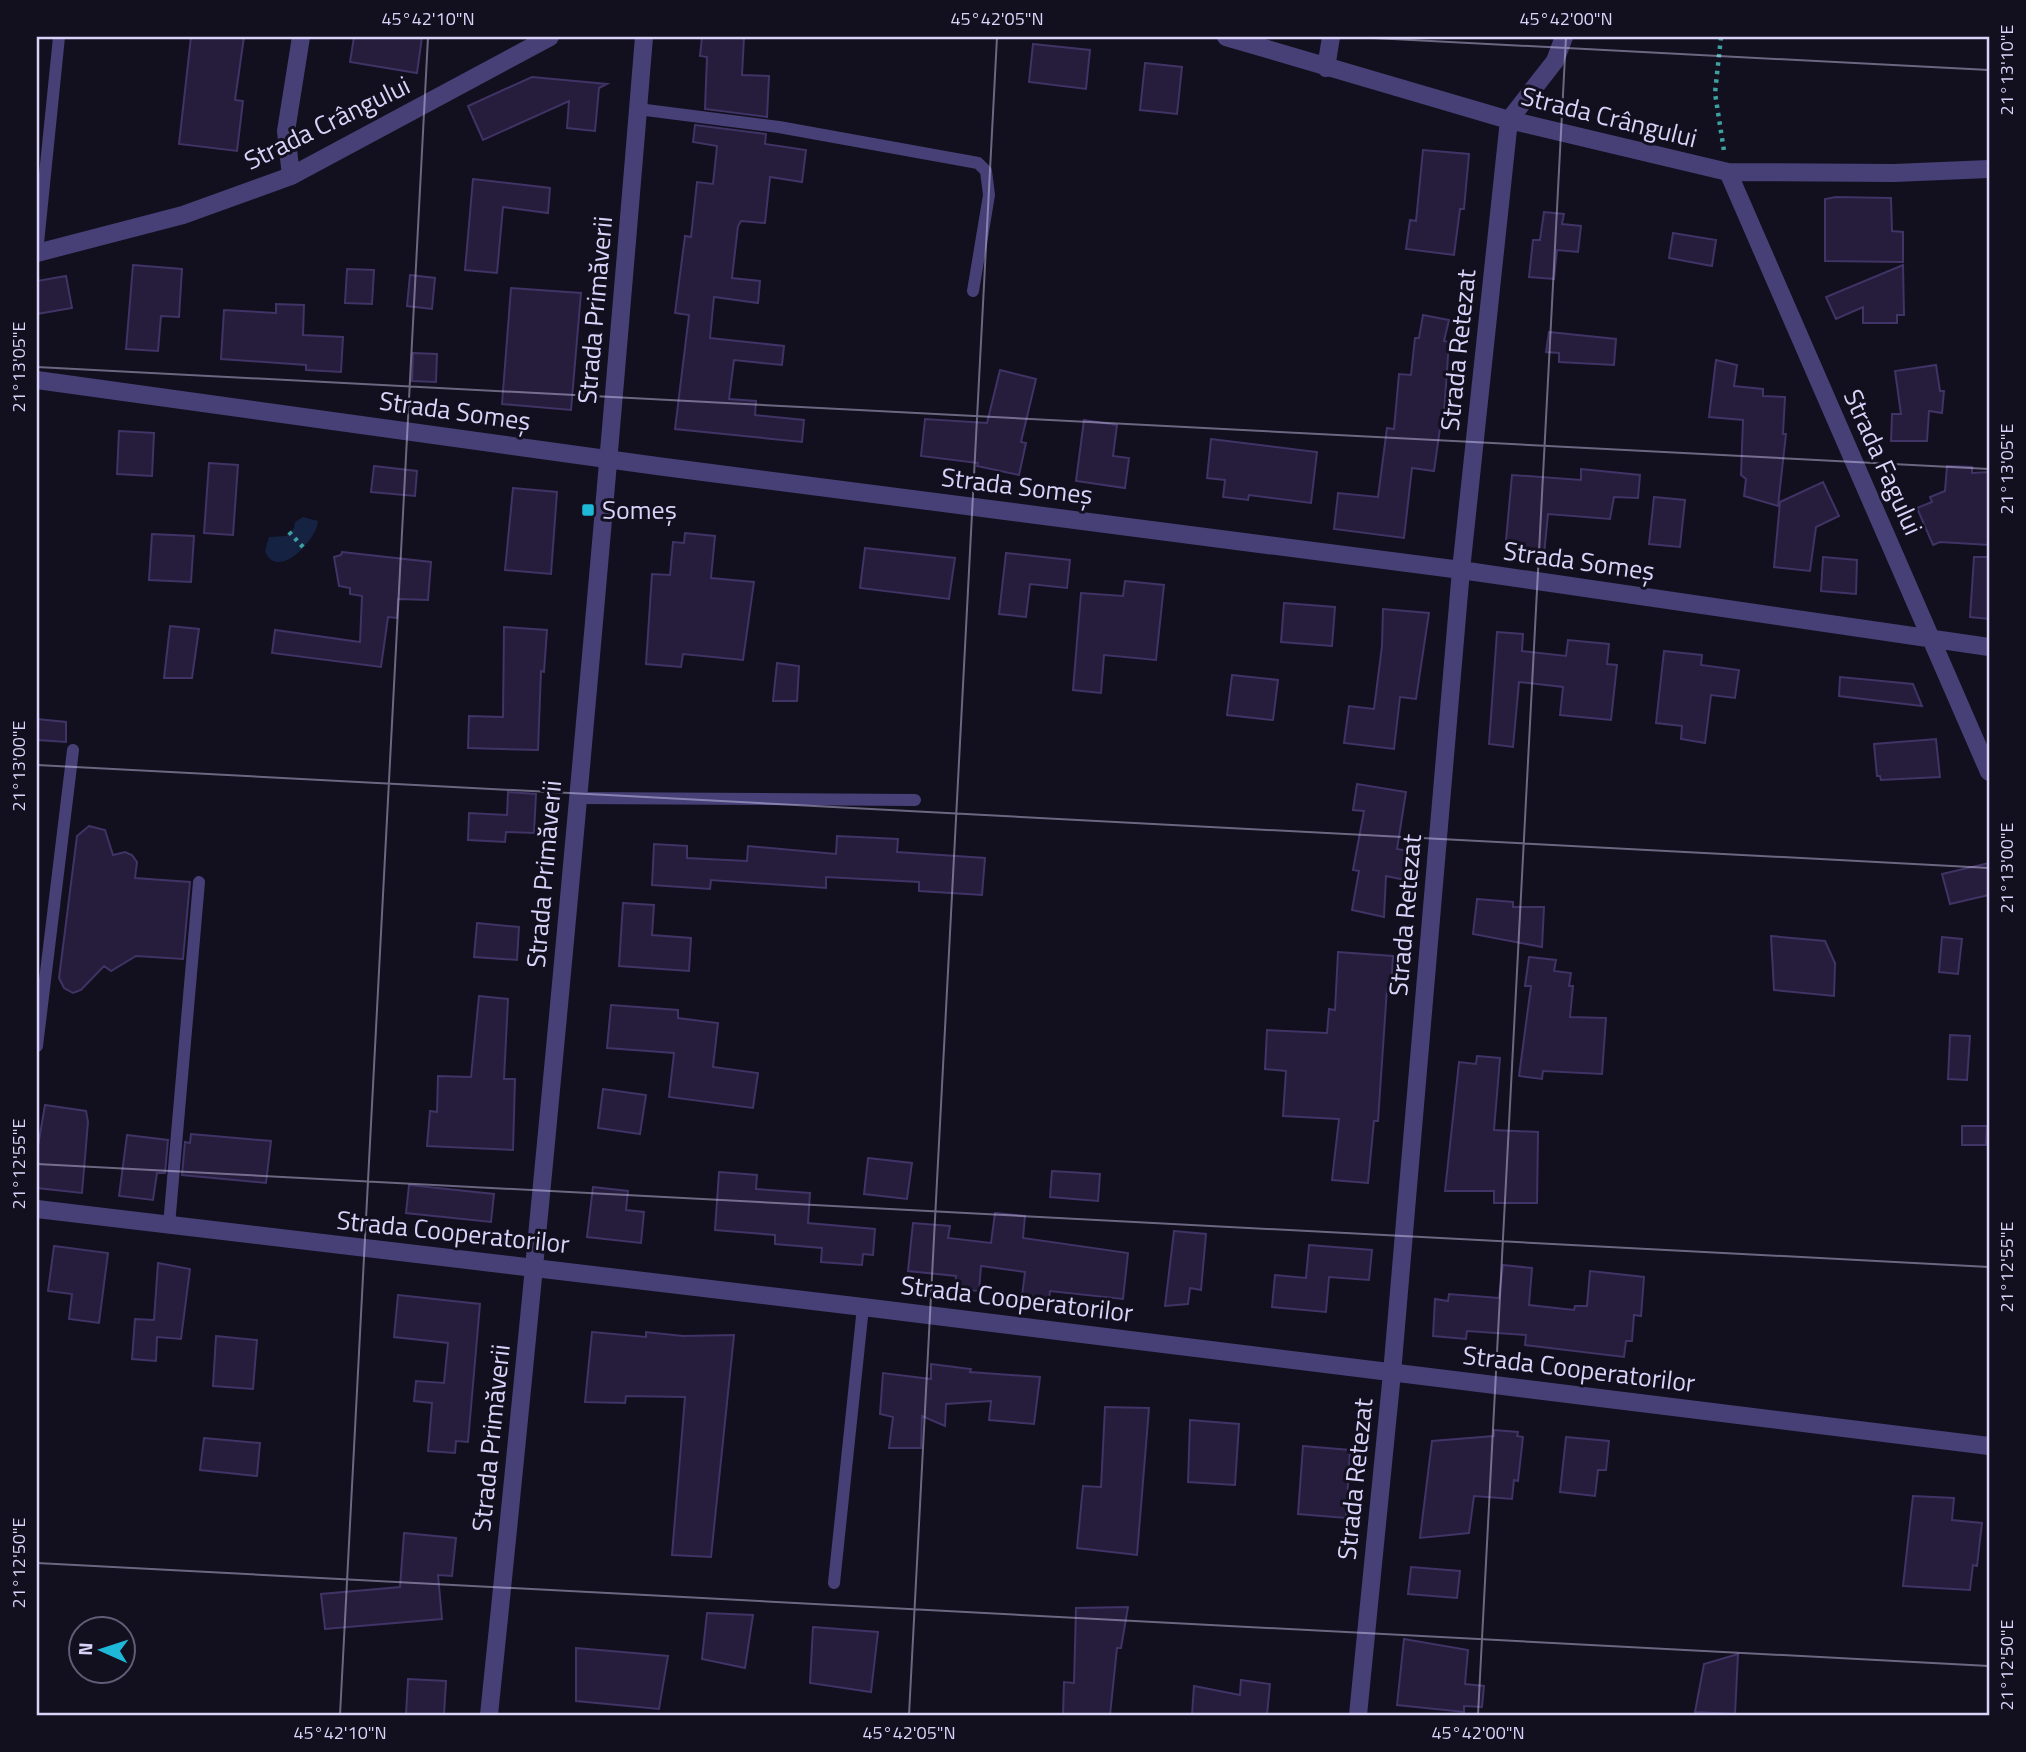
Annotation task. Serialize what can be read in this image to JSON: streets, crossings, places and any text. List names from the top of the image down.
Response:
{
  "streets": {
    "street": [
      "Strada Crângului",
      "Strada Primăverii",
      "Strada Retezat",
      "Strada Someș",
      "Strada Fagului",
      "Strada Cooperatorilor"
    ]
  },
  "crossings": [
    ["Strada Crângului", "Strada Retezat"],
    ["Strada Crângului", "Strada Fagului"],
    ["Strada Primăverii", "Strada Someș"],
    ["Strada Primăverii", "Strada Cooperatorilor"],
    ["Strada Retezat", "Strada Someș"],
    ["Strada Retezat", "Strada Cooperatorilor"],
    ["Strada Someș", "Strada Fagului"]
  ],
  "places": {
    "transit": ["Someș"]
  },
  "north": "left",
  "coordinates": [
    "45°42'10\"N",
    "45°42'05\"N",
    "45°42'00\"N",
    "21°13'10\"E",
    "21°13'05\"E",
    "21°13'00\"E",
    "21°12'55\"E",
    "21°12'50\"E"
  ]
}
